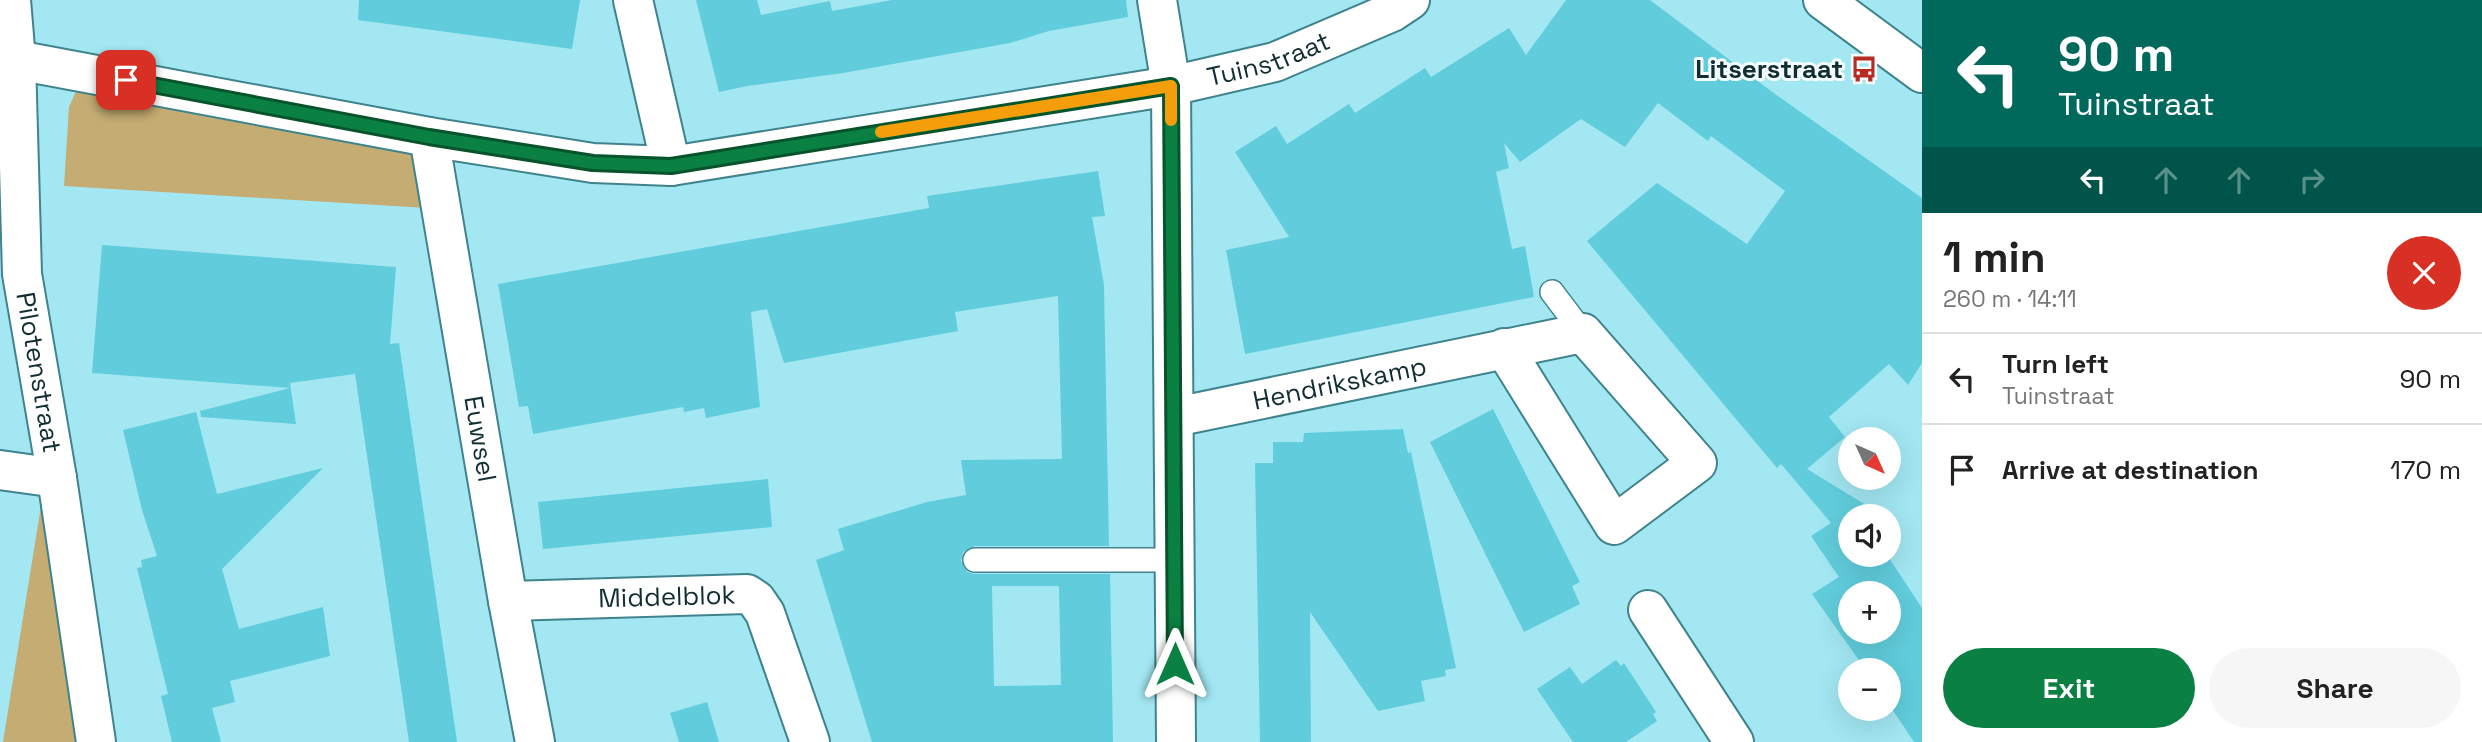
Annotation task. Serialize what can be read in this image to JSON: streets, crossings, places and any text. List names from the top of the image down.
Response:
{
  "streets": {
    "street": [
      "Tuinstraat",
      "Pilotenstraat",
      "Hendrikskamp",
      "Euwsel",
      "Middelblok"
    ]
  },
  "crossings": [
    ["Tuinstraat", "Pilotenstraat"],
    ["Tuinstraat", "Euwsel"],
    ["Euwsel", "Middelblok"]
  ],
  "places": {
    "bus stop": ["Litserstraat"]
  },
  "north": "bottom right",
  "page": {
    "turn": ["90 m", "Tuinstraat"],
    "heading": ["1 min", "260 m · 14:11"],
    "list": [
      {
        "name": "Turn left",
        "note": "Tuinstraat",
        "value": "90 m"
      },
      {
        "name": "Arrive at destination",
        "value": "170 m"
      }
    ],
    "map_buttons": ["+", "−"],
    "buttons": ["Exit", "Share"]
  }
}
